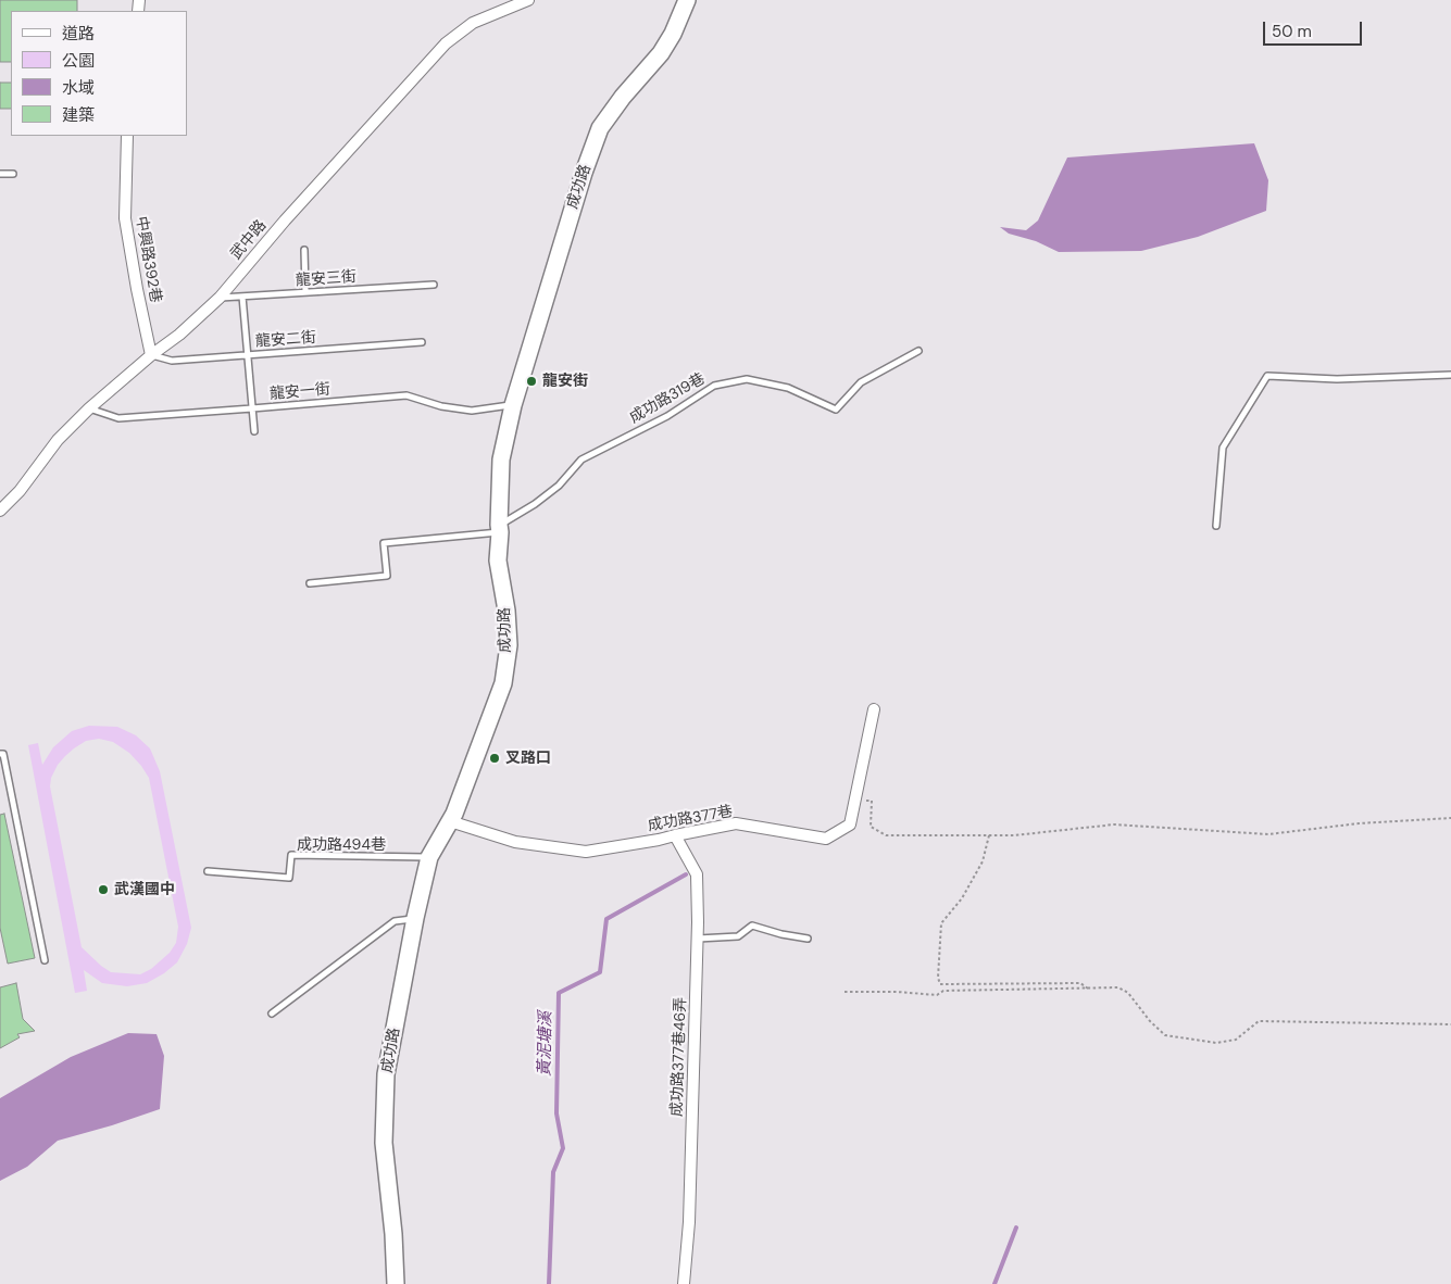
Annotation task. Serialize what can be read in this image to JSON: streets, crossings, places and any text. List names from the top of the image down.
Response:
{
  "streets": {
    "street": [
      "成功路",
      "武中路",
      "中興路392巷",
      "成功路377巷",
      "成功路377巷46弄"
    ],
    "lane": [
      "龍安三街",
      "龍安二街",
      "龍安一街",
      "成功路319巷",
      "成功路494巷"
    ]
  },
  "crossings": [
    ["成功路", "龍安一街"],
    ["成功路", "成功路319巷"],
    ["成功路", "成功路377巷"],
    ["成功路", "成功路494巷"],
    ["武中路", "中興路392巷"],
    ["武中路", "龍安三街"],
    ["武中路", "龍安二街"],
    ["武中路", "龍安一街"],
    ["中興路392巷", "龍安二街"],
    ["成功路377巷", "成功路377巷46弄"]
  ],
  "water": ["黃泥塘溪"],
  "places": ["龍安街", "叉路口", "武漢國中"],
  "legend": [
    "道路",
    "公園",
    "水域",
    "建築"
  ],
  "scale_bar": "50 m"
}
